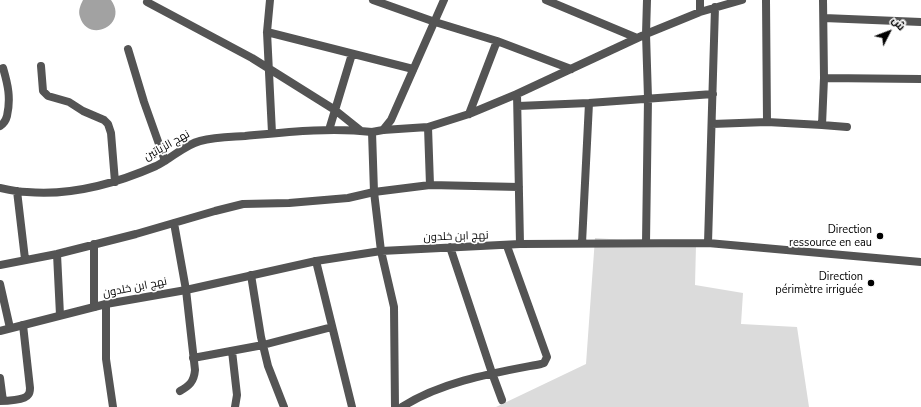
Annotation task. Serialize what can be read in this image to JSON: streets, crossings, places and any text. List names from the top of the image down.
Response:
{
  "streets": {
    "street": ["نهج الزياتين", "نهج ابن خلدون"]
  },
  "places": ["Direction ressource en eau", "Direction périmètre irriguée"],
  "north": "top right"
}
